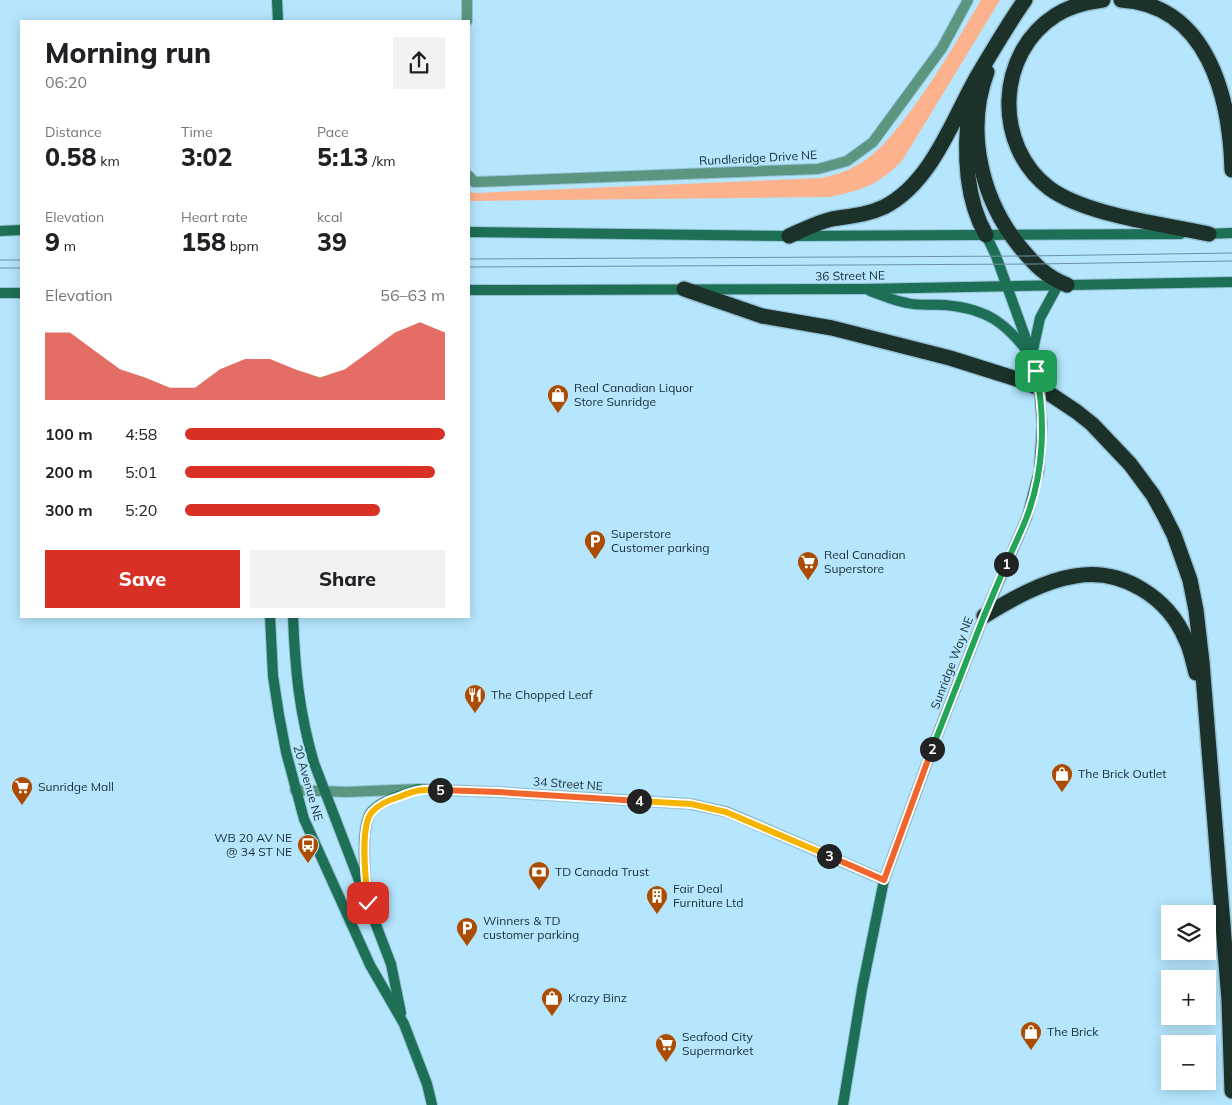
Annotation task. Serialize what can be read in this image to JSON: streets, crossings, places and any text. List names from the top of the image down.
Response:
{
  "streets": {
    "street": [
      "Rundleridge Drive NE",
      "36 Street NE",
      "Sunridge Way NE",
      "20 Avenue NE",
      "34 Street NE"
    ]
  },
  "crossings": [
    ["36 Street NE", "Sunridge Way NE"],
    ["Sunridge Way NE", "34 Street NE"],
    ["20 Avenue NE", "34 Street NE"]
  ],
  "places": {
    "shop": [
      "Real Canadian Liquor Store Sunridge",
      "The Brick Outlet",
      "Krazy Binz",
      "The Brick"
    ],
    "parking": ["Superstore Customer parking", "Winners & TD customer parking"],
    "supermarket": ["Real Canadian Superstore", "Sunridge Mall", "Seafood City Supermarket"],
    "restaurant": ["The Chopped Leaf"],
    "bus stop": ["WB 20 AV NE @ 34 ST NE"],
    "bank": ["TD Canada Trust"],
    "building": ["Fair Deal Furniture Ltd"]
  },
  "page": {
    "heading": ["Morning run", "06:20"],
    "stats": [
      ["Distance", "0.58 km"],
      ["Time", "3:02"],
      ["Pace", "5:13 /km"],
      ["Elevation", "9 m"],
      ["Heart rate", "158 bpm"],
      ["kcal", "39"]
    ],
    "chart": ["Elevation", "56–63 m"],
    "list": [
      {
        "name": "100 m",
        "note": "4:58"
      },
      {
        "name": "200 m",
        "note": "5:01"
      },
      {
        "name": "300 m",
        "note": "5:20"
      }
    ],
    "buttons": ["Save", "Share"],
    "pins": [
      "1",
      "2",
      "5",
      "4",
      "3"
    ],
    "map_buttons": ["+", "−"]
  }
}
